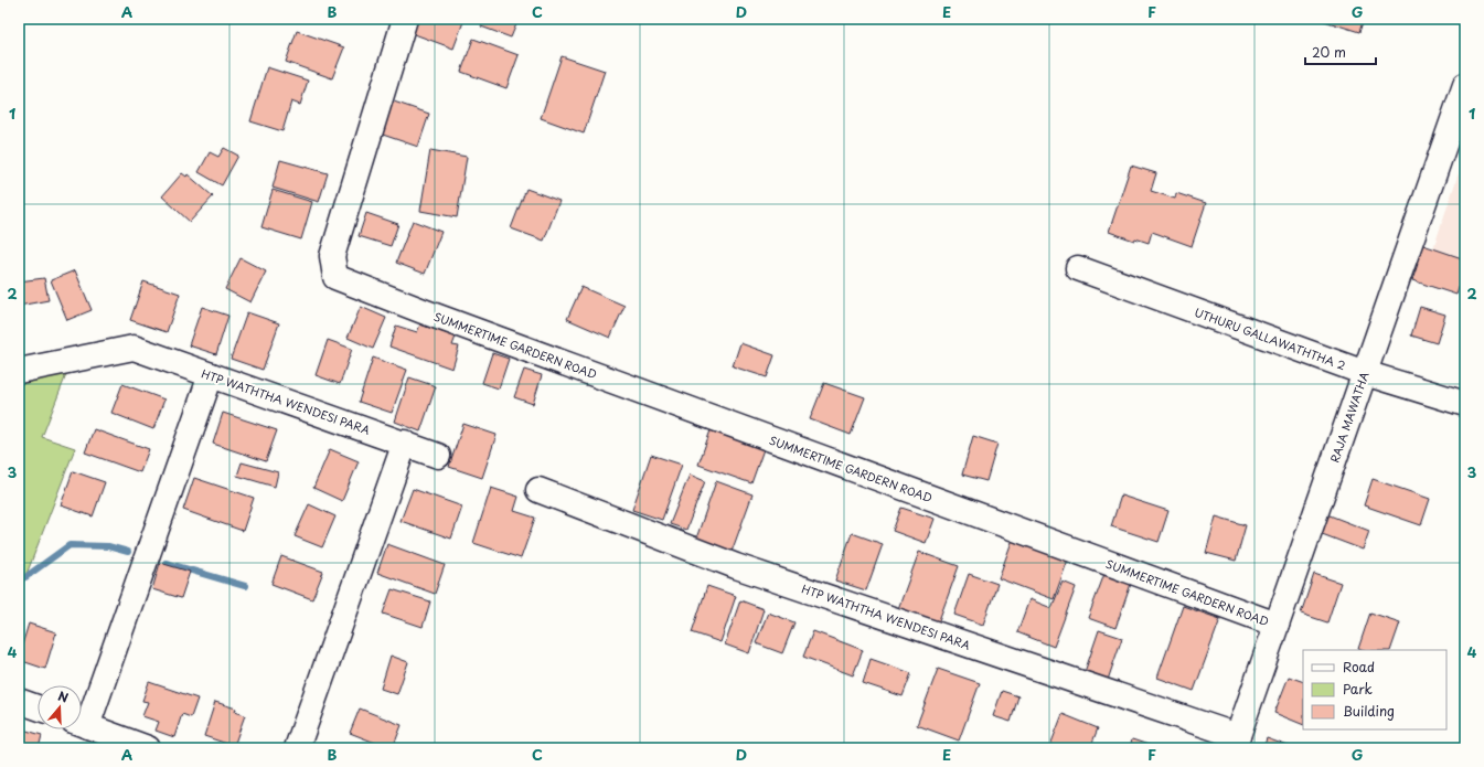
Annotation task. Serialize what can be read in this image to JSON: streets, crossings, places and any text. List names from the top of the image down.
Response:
{
  "streets": {
    "street": [
      "UTHURU GALLAWATHTHA 2",
      "SUMMERTIME GARDERN ROAD",
      "HTP WATHTHA WENDESI PARA",
      "RAJA MAWATHA"
    ]
  },
  "crossings": [
    ["UTHURU GALLAWATHTHA 2", "RAJA MAWATHA"],
    ["SUMMERTIME GARDERN ROAD", "RAJA MAWATHA"],
    ["HTP WATHTHA WENDESI PARA", "RAJA MAWATHA"]
  ],
  "legend": ["Road", "Park", "Building"],
  "scale_bar": "20 m",
  "north": "top",
  "grid": {
    "columns": [
      "A",
      "B",
      "C",
      "D",
      "E",
      "F",
      "G"
    ],
    "rows": [
      "1",
      "2",
      "3",
      "4"
    ]
  }
}
